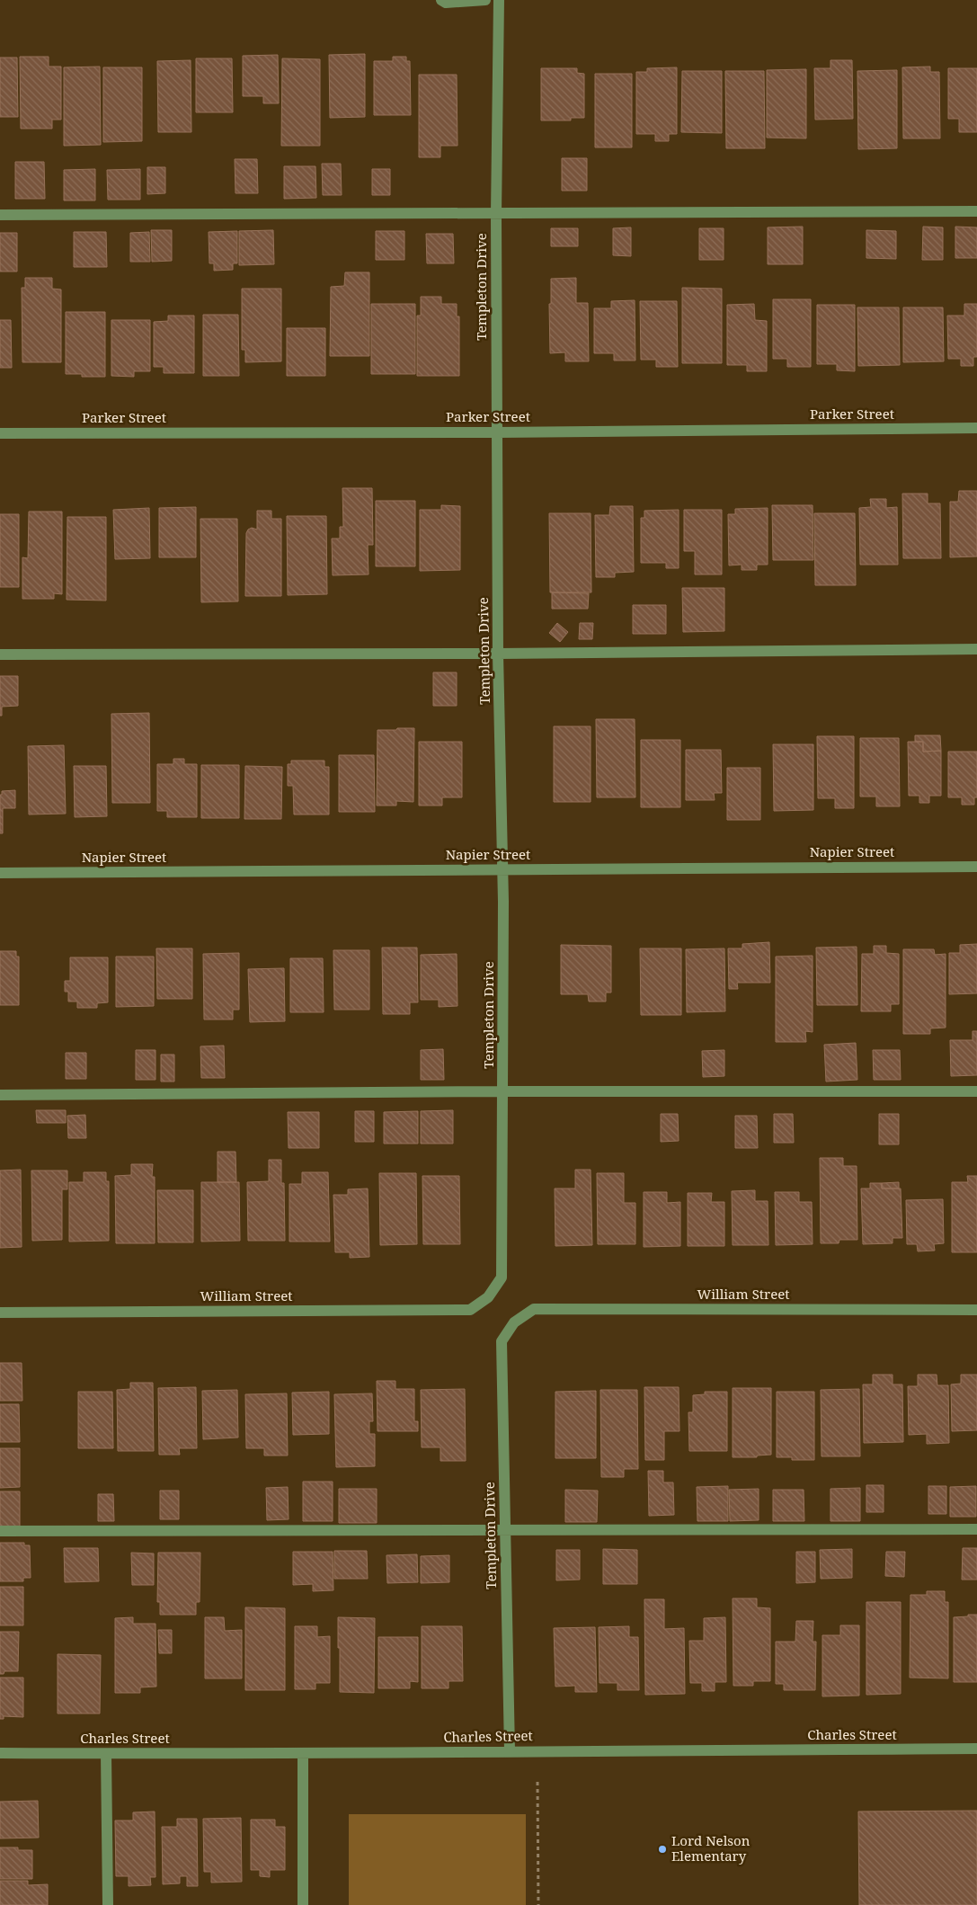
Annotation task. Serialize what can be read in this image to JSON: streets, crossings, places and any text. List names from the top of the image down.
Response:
{
  "streets": {
    "street": [
      "Templeton Drive",
      "Parker Street",
      "Napier Street",
      "William Street",
      "Charles Street"
    ]
  },
  "crossings": [
    ["Templeton Drive", "Parker Street"],
    ["Templeton Drive", "Napier Street"],
    ["Templeton Drive", "William Street"],
    ["Templeton Drive", "Charles Street"]
  ],
  "places": ["Lord Nelson Elementary"]
}
